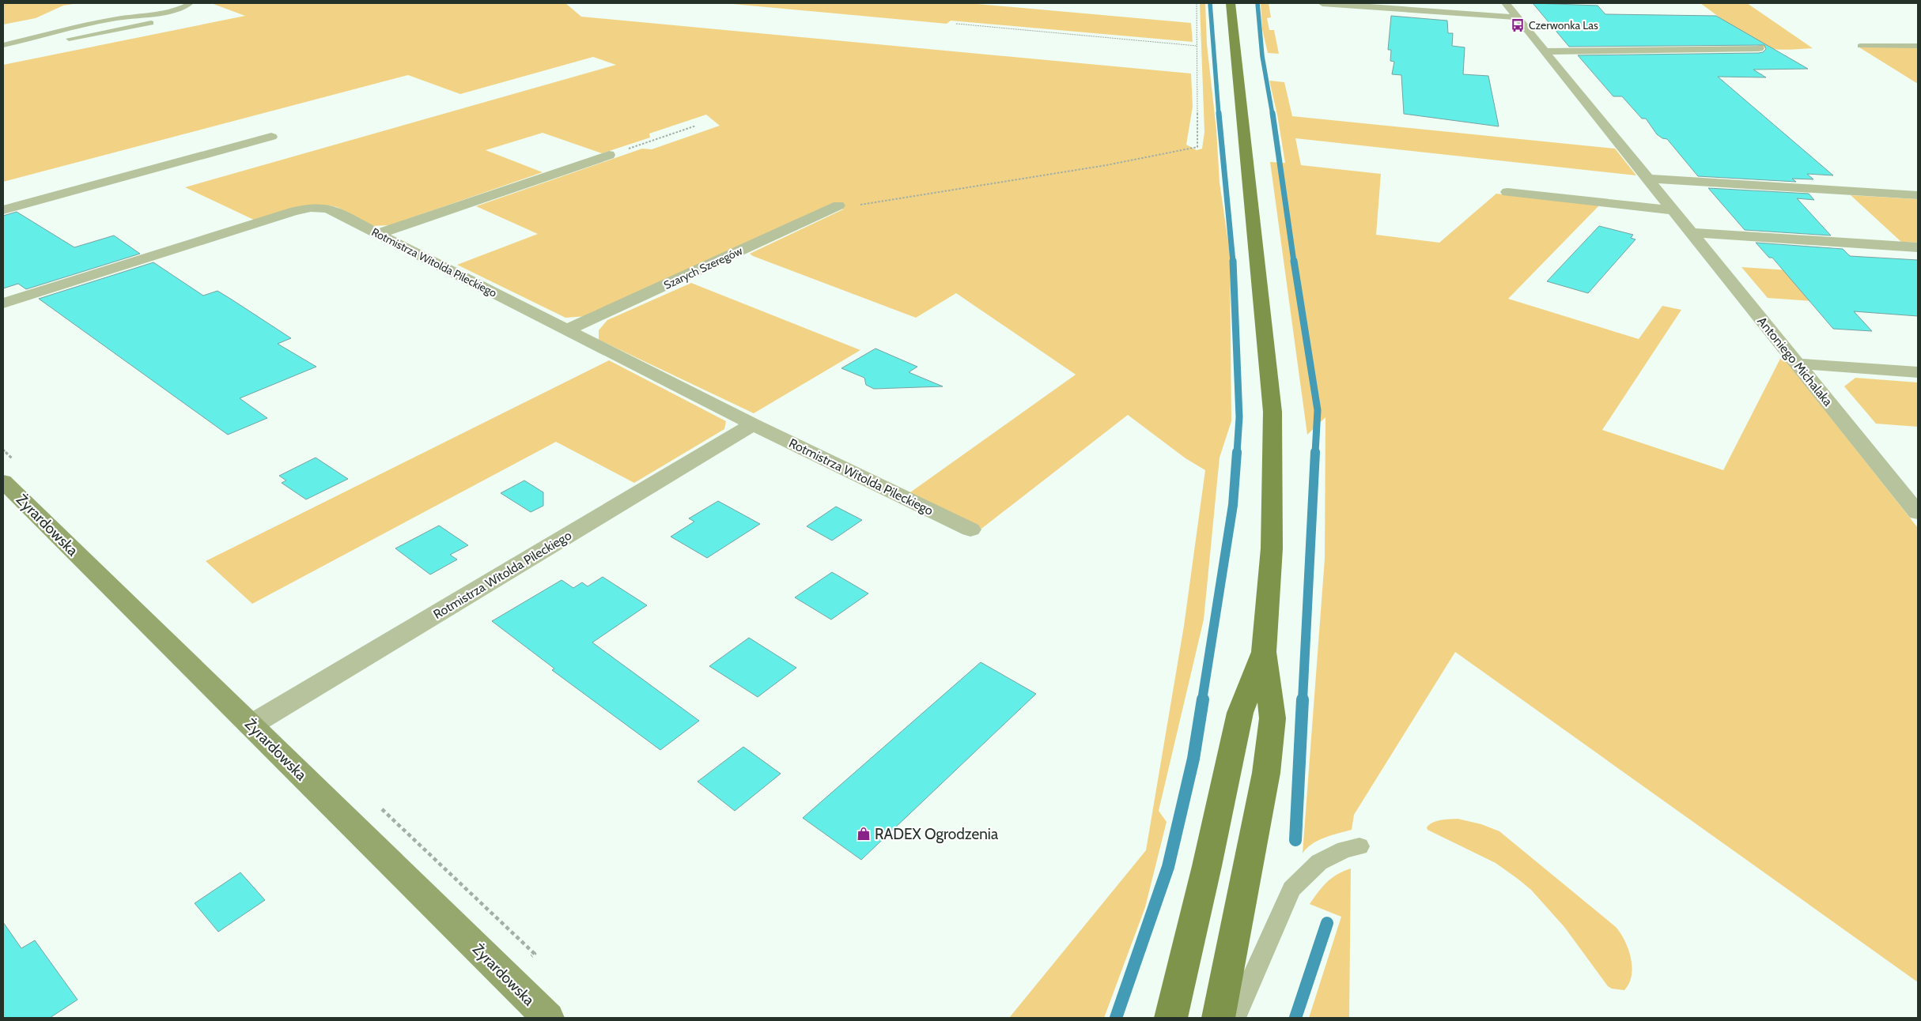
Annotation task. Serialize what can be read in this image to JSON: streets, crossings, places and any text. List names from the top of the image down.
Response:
{
  "streets": {
    "main road": ["Żyrardowska"],
    "street": ["Rotmistrza Witolda Pileckiego", "Szarych Szeregów", "Antoniego Michalaka"]
  },
  "crossings": [
    ["Rotmistrza Witolda Pileckiego", "Szarych Szeregów"],
    ["Rotmistrza Witolda Pileckiego", "Żyrardowska"]
  ],
  "places": {
    "bus stop": ["Czerwonka Las"],
    "shop": ["RADEX Ogrodzenia"]
  }
}
